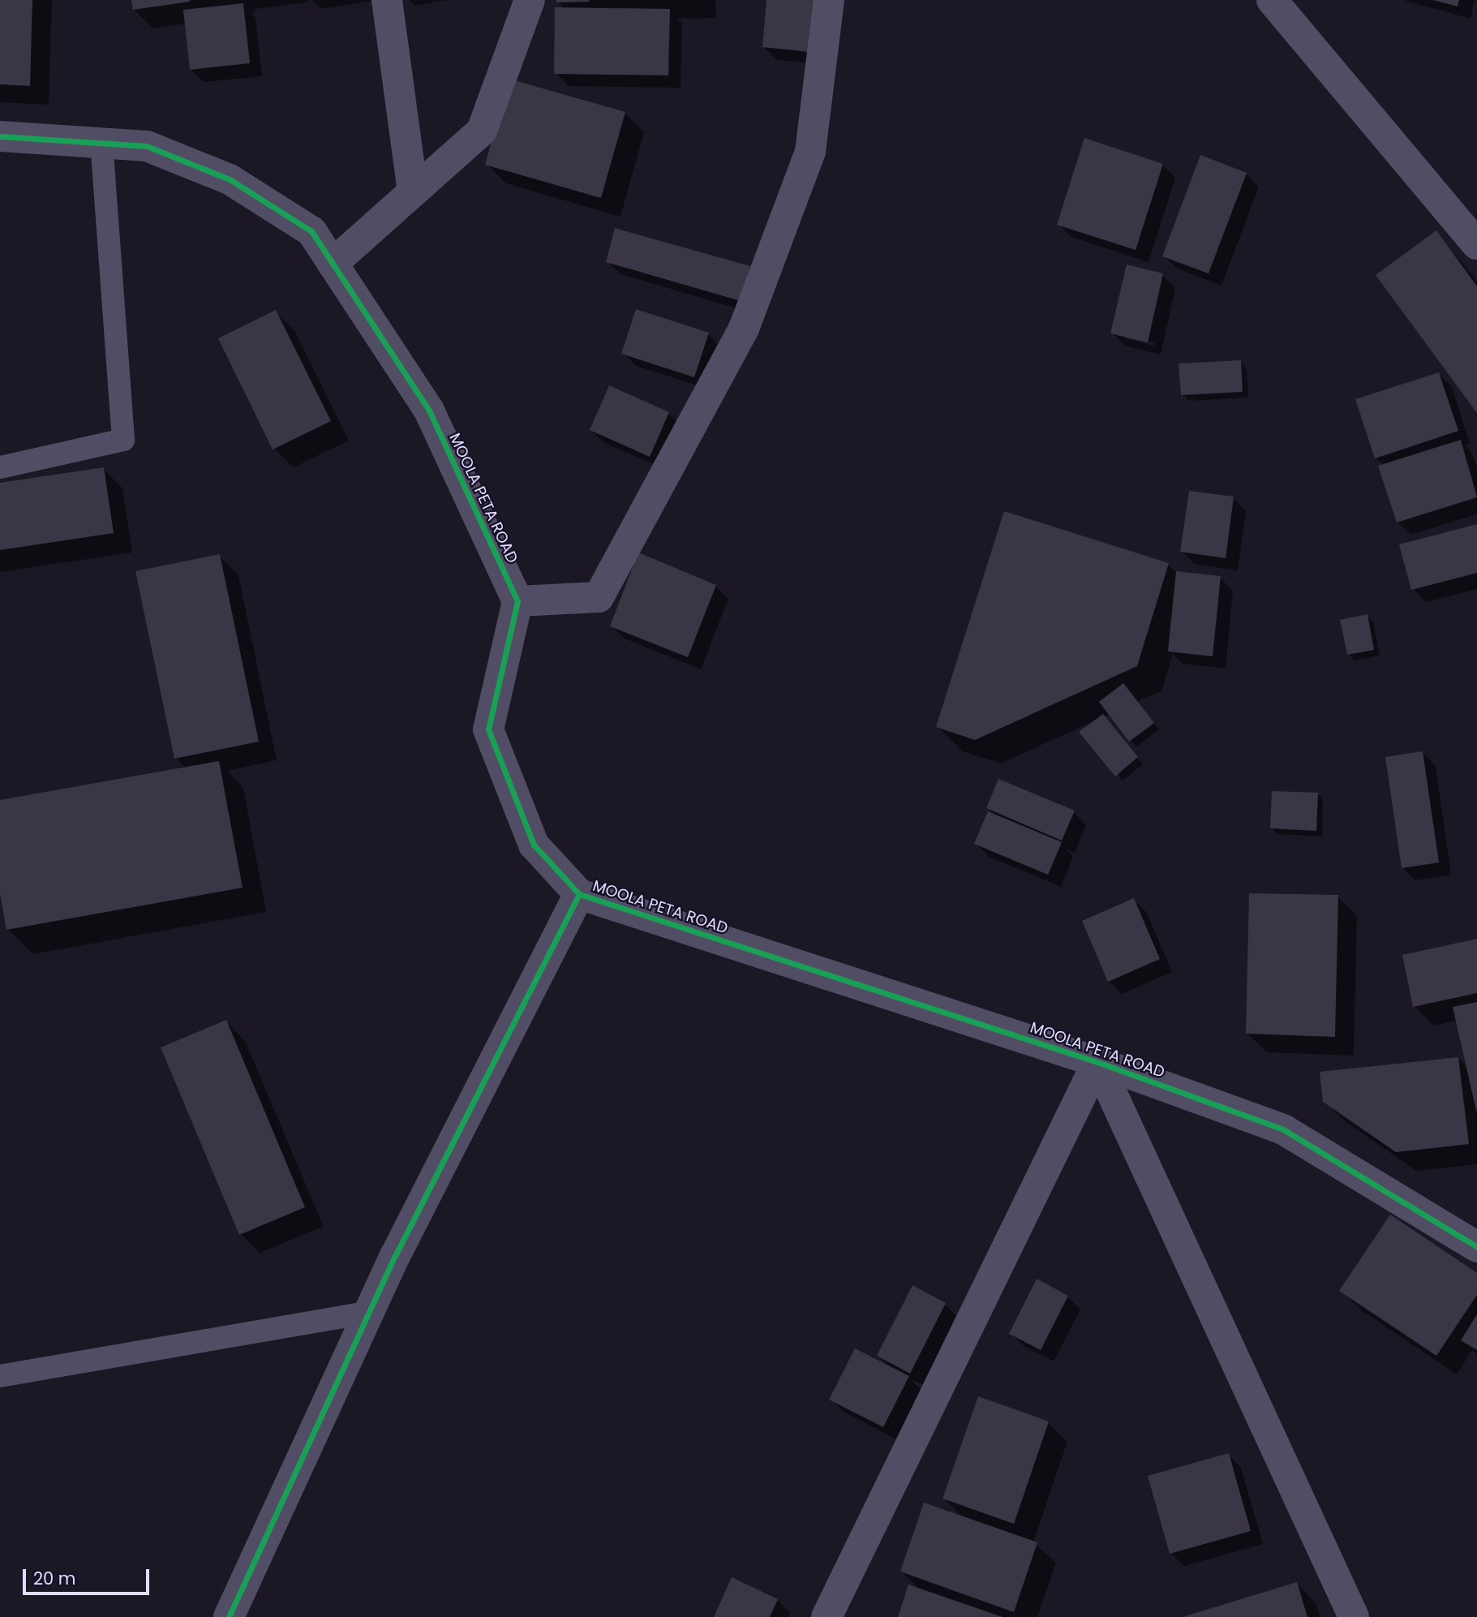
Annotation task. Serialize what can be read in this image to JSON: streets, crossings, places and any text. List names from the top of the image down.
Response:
{
  "streets": {
    "street": ["MOOLA PETA ROAD"]
  },
  "scale_bar": "20 m"
}
